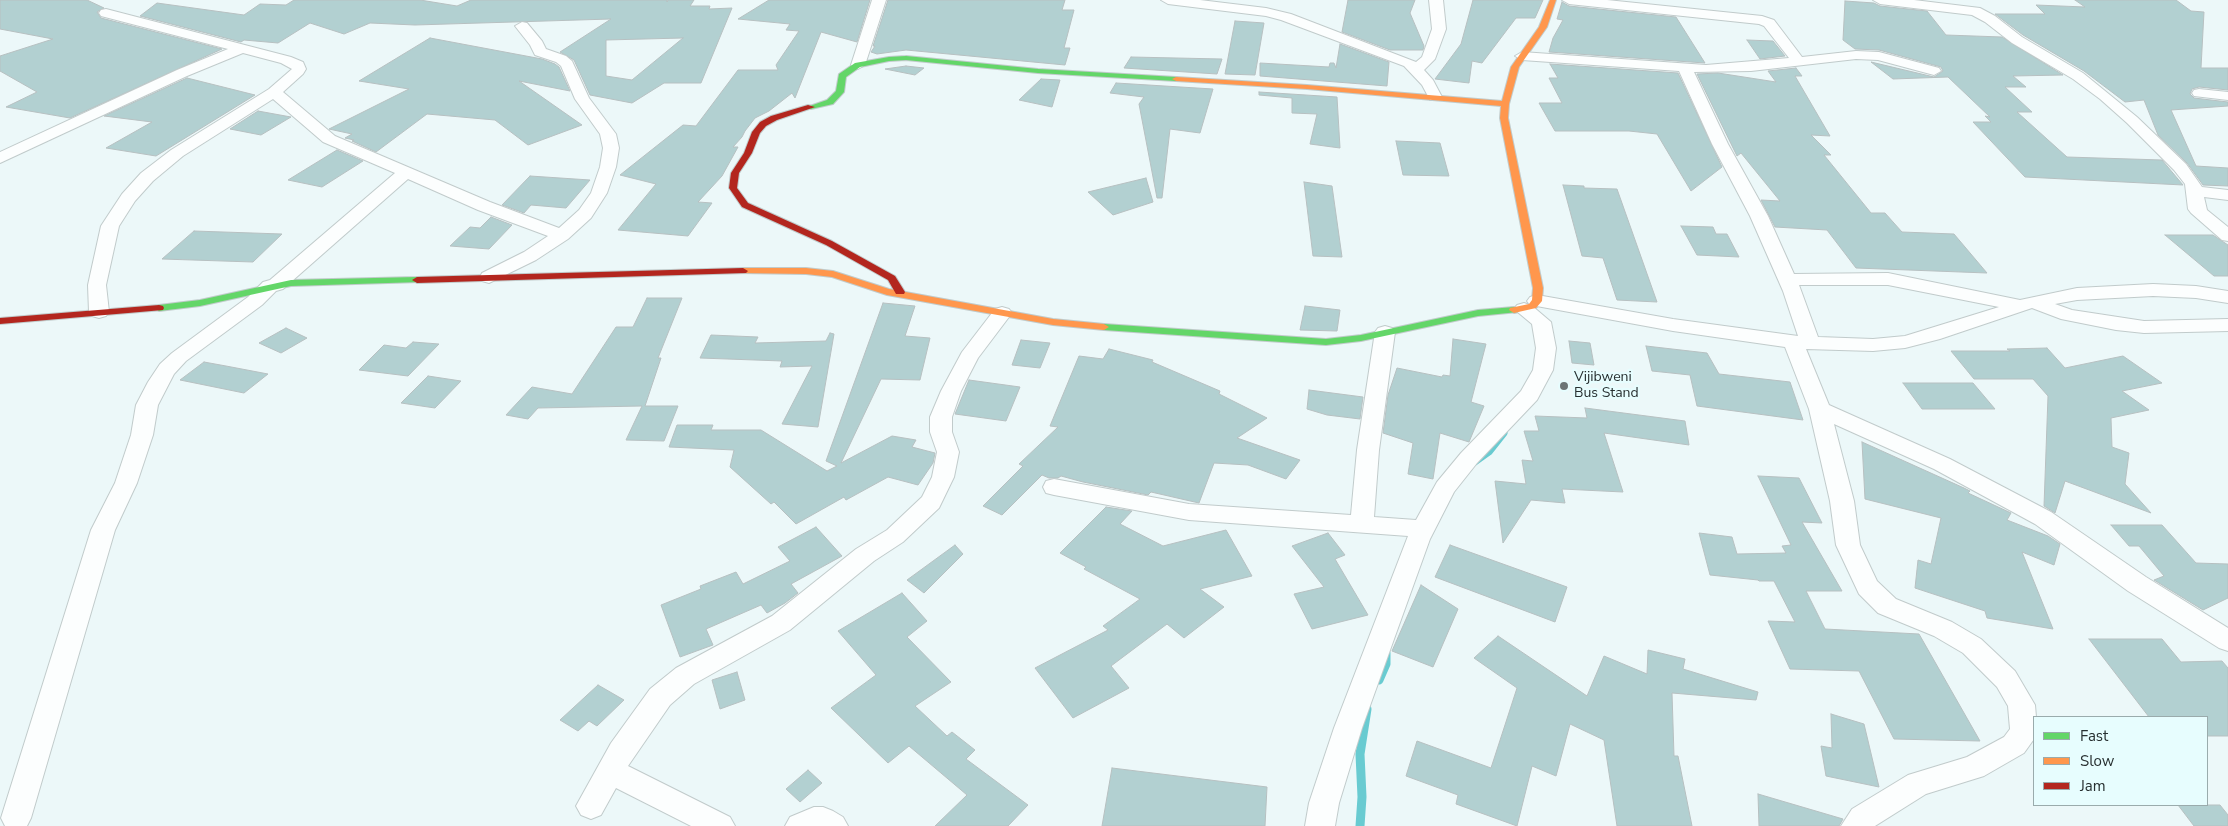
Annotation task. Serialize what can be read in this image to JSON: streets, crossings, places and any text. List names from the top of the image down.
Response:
{
  "places": ["Vijibweni Bus Stand"],
  "legend": ["Fast", "Slow", "Jam"]
}
